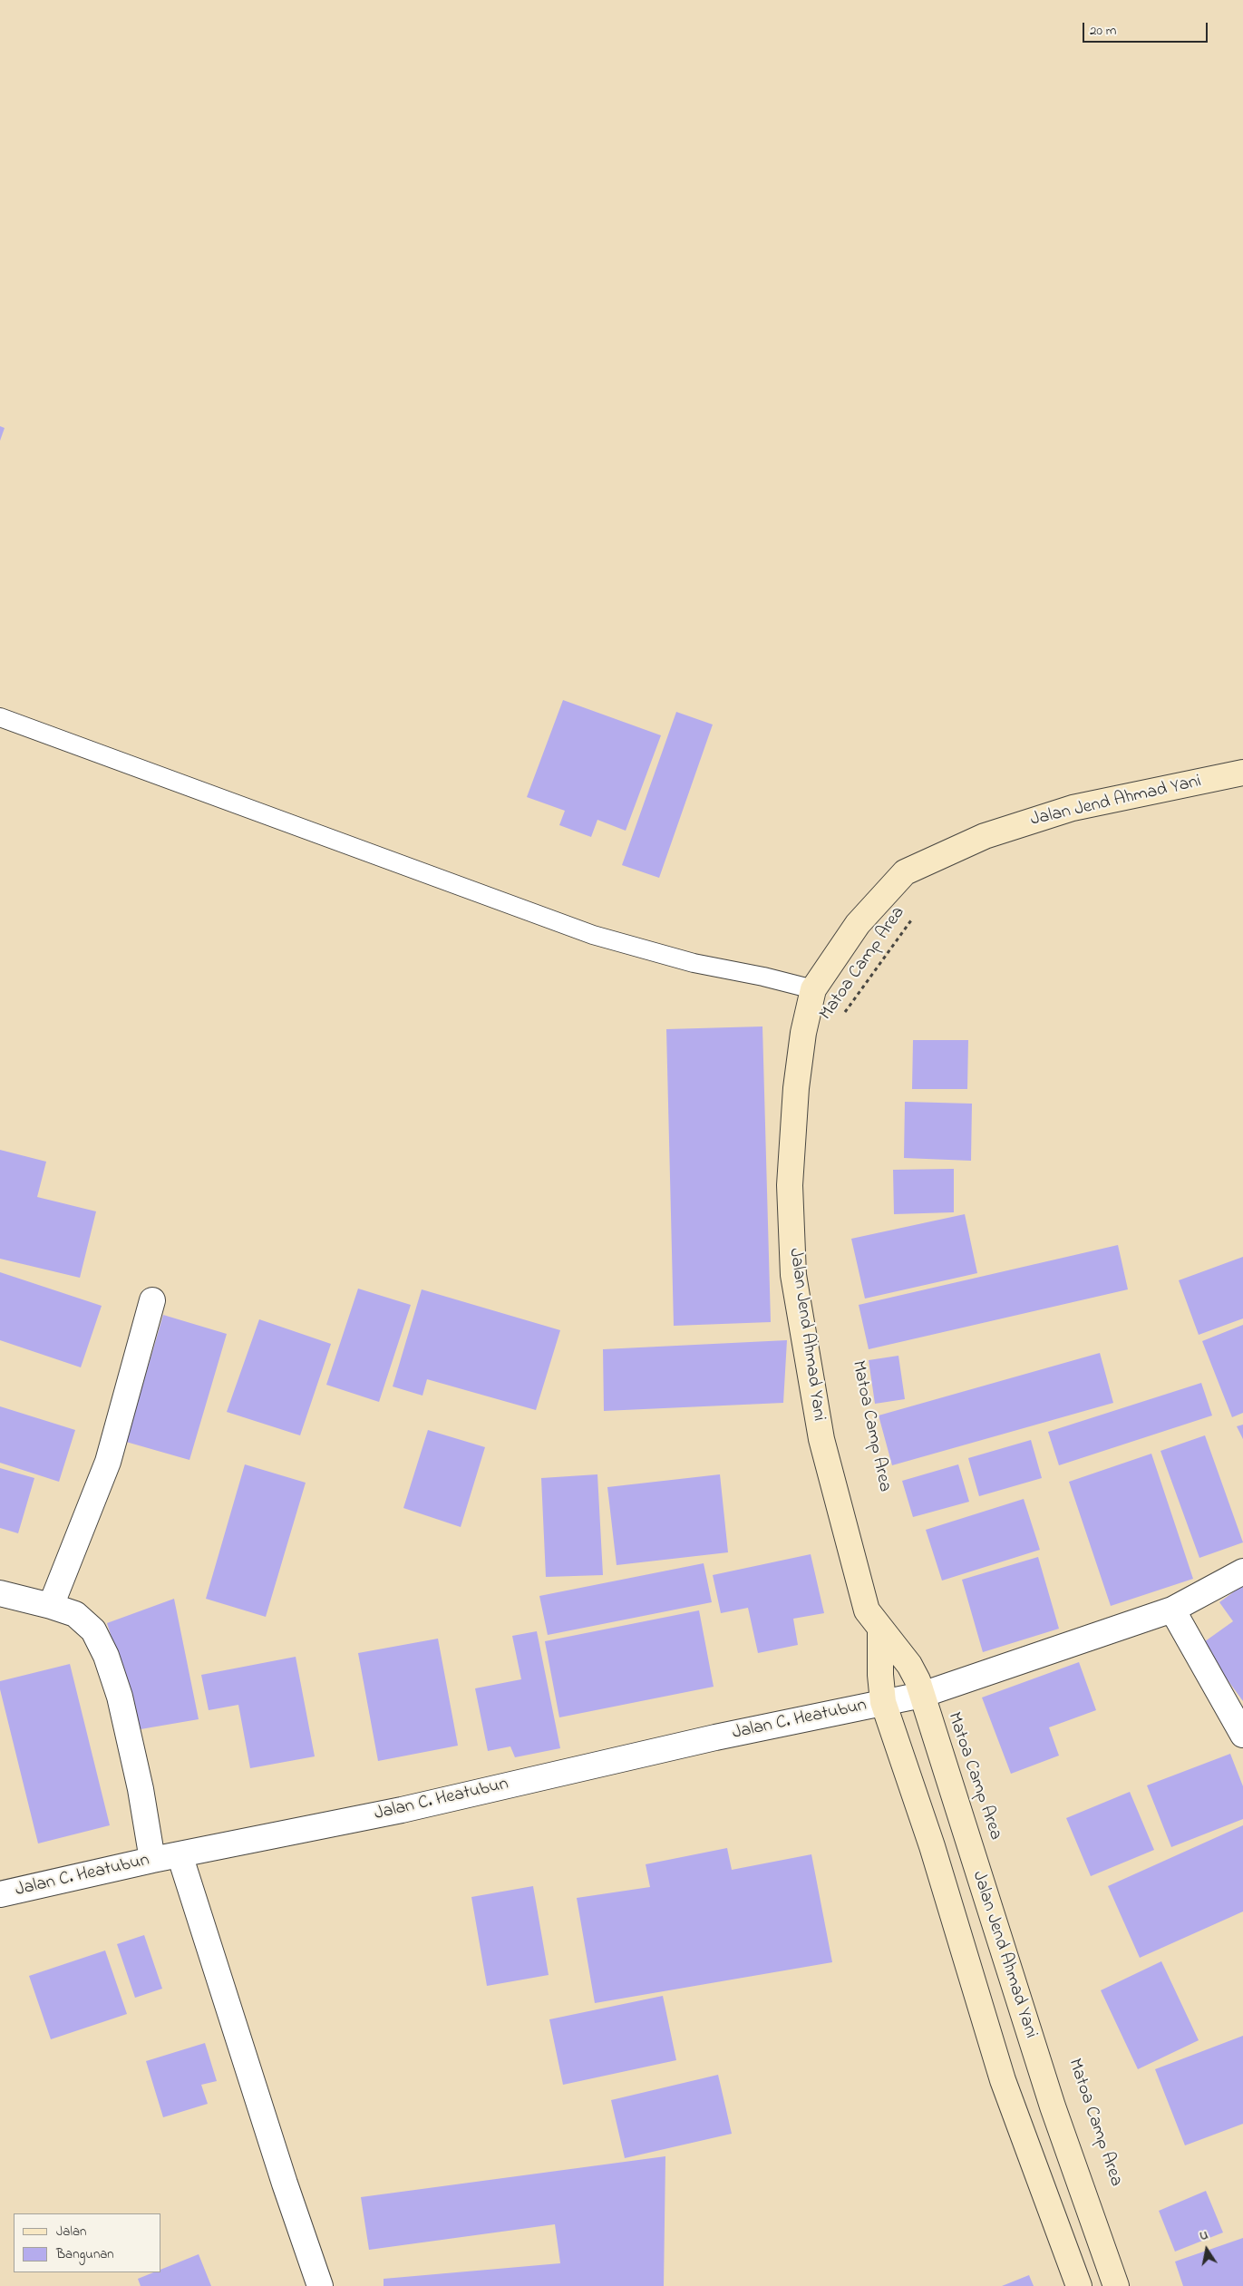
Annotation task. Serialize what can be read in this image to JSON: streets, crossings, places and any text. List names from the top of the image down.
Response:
{
  "streets": {
    "main road": ["Jalan Jend Ahmad Yani"],
    "street": ["Jalan C. Heatubun"],
    "path": ["Matoa Camp Area"]
  },
  "crossings": [
    ["Jalan Jend Ahmad Yani", "Jalan C. Heatubun"]
  ],
  "legend": ["Jalan", "Bangunan"],
  "scale_bar": "20 m",
  "north": "top"
}
